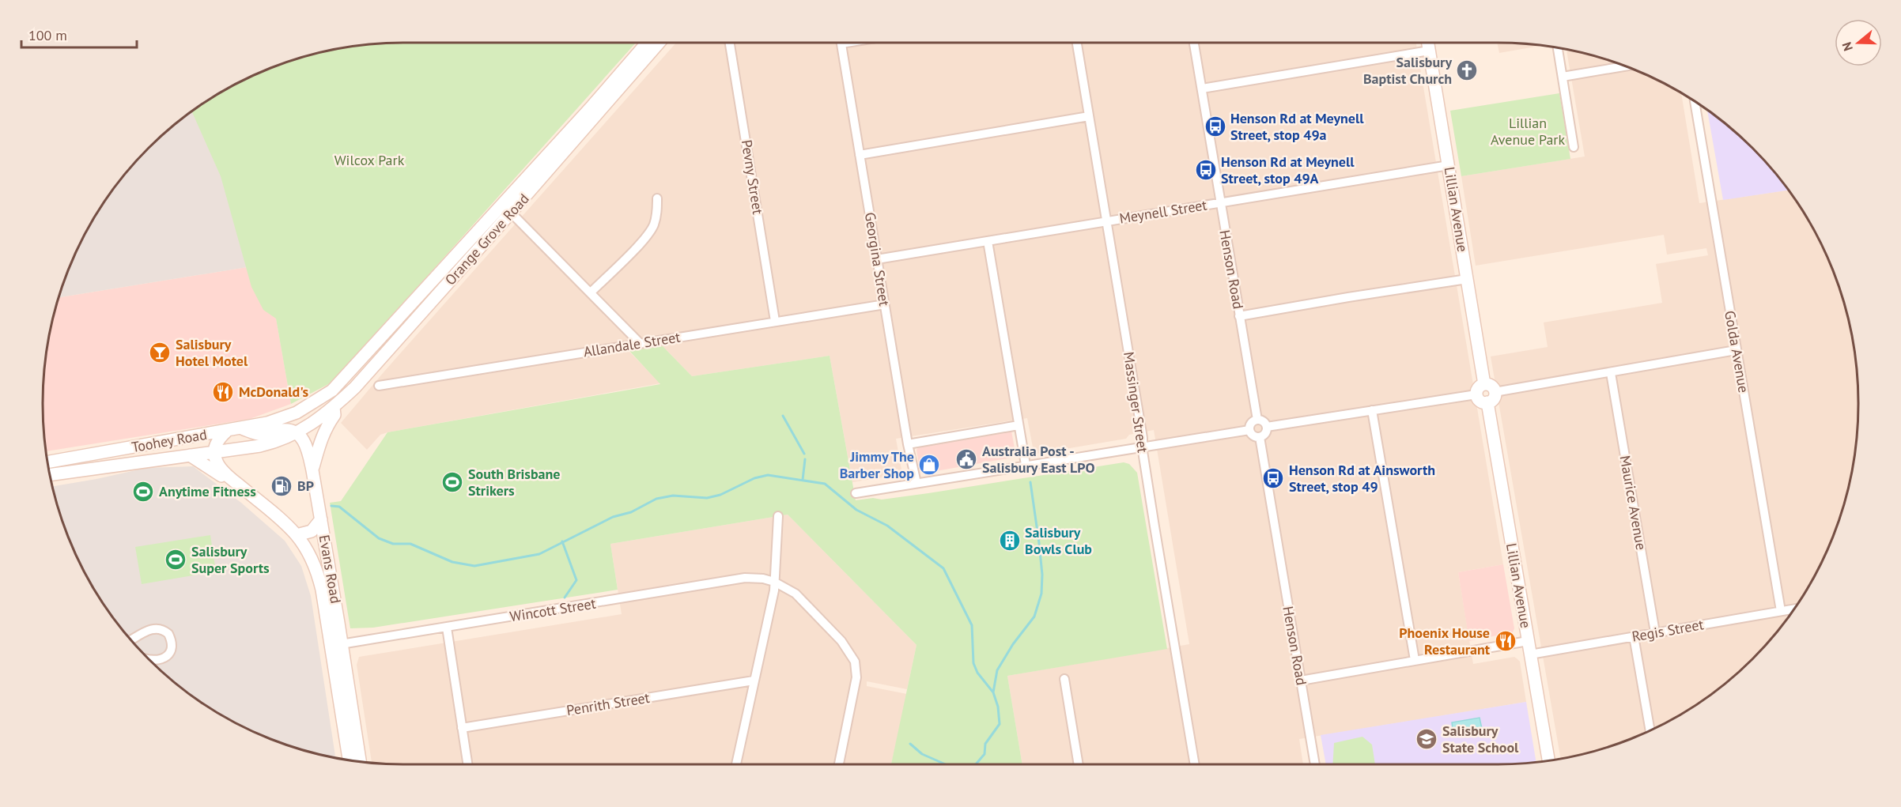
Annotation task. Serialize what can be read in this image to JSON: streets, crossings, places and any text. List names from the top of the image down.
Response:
{
  "streets": {
    "main road": [
      "Lillian Avenue",
      "Orange Grove Road",
      "Toohey Road",
      "Evans Road"
    ],
    "street": [
      "Pevny Street",
      "Meynell Street",
      "Georgina Street",
      "Henson Road",
      "Allandale Street",
      "Golda Avenue",
      "Massinger Street",
      "Maurice Avenue",
      "Wincott Street",
      "Regis Street",
      "Penrith Street"
    ]
  },
  "crossings": [
    ["Pevny Street", "Allandale Street"],
    ["Lillian Avenue", "Meynell Street"],
    ["Lillian Avenue", "Regis Street"],
    ["Meynell Street", "Georgina Street"],
    ["Meynell Street", "Henson Road"],
    ["Meynell Street", "Massinger Street"],
    ["Orange Grove Road", "Toohey Road"],
    ["Orange Grove Road", "Evans Road"],
    ["Georgina Street", "Allandale Street"],
    ["Golda Avenue", "Regis Street"],
    ["Toohey Road", "Evans Road"],
    ["Maurice Avenue", "Regis Street"],
    ["Evans Road", "Wincott Street"]
  ],
  "parks": ["Lillian Avenue Park", "Wilcox Park"],
  "places": {
    "church": ["Salisbury Baptist Church"],
    "bus stop": ["Henson Rd at Meynell Street, stop 49a", "Henson Rd at Meynell Street, stop 49A", "Henson Rd at Ainsworth Street, stop 49"],
    "bar": ["Salisbury Hotel Motel"],
    "restaurant": ["McDonald's", "Phoenix House Restaurant"],
    "public building": ["Australia Post - Salisbury East LPO"],
    "shop": ["Jimmy The Barber Shop"],
    "sports": ["South Brisbane Strikers", "Anytime Fitness", "Salisbury Super Sports"],
    "fuel station": ["BP"],
    "building": ["Salisbury Bowls Club"],
    "school or university": ["Salisbury State School"]
  },
  "scale_bar": "100 m",
  "north": "left"
}
